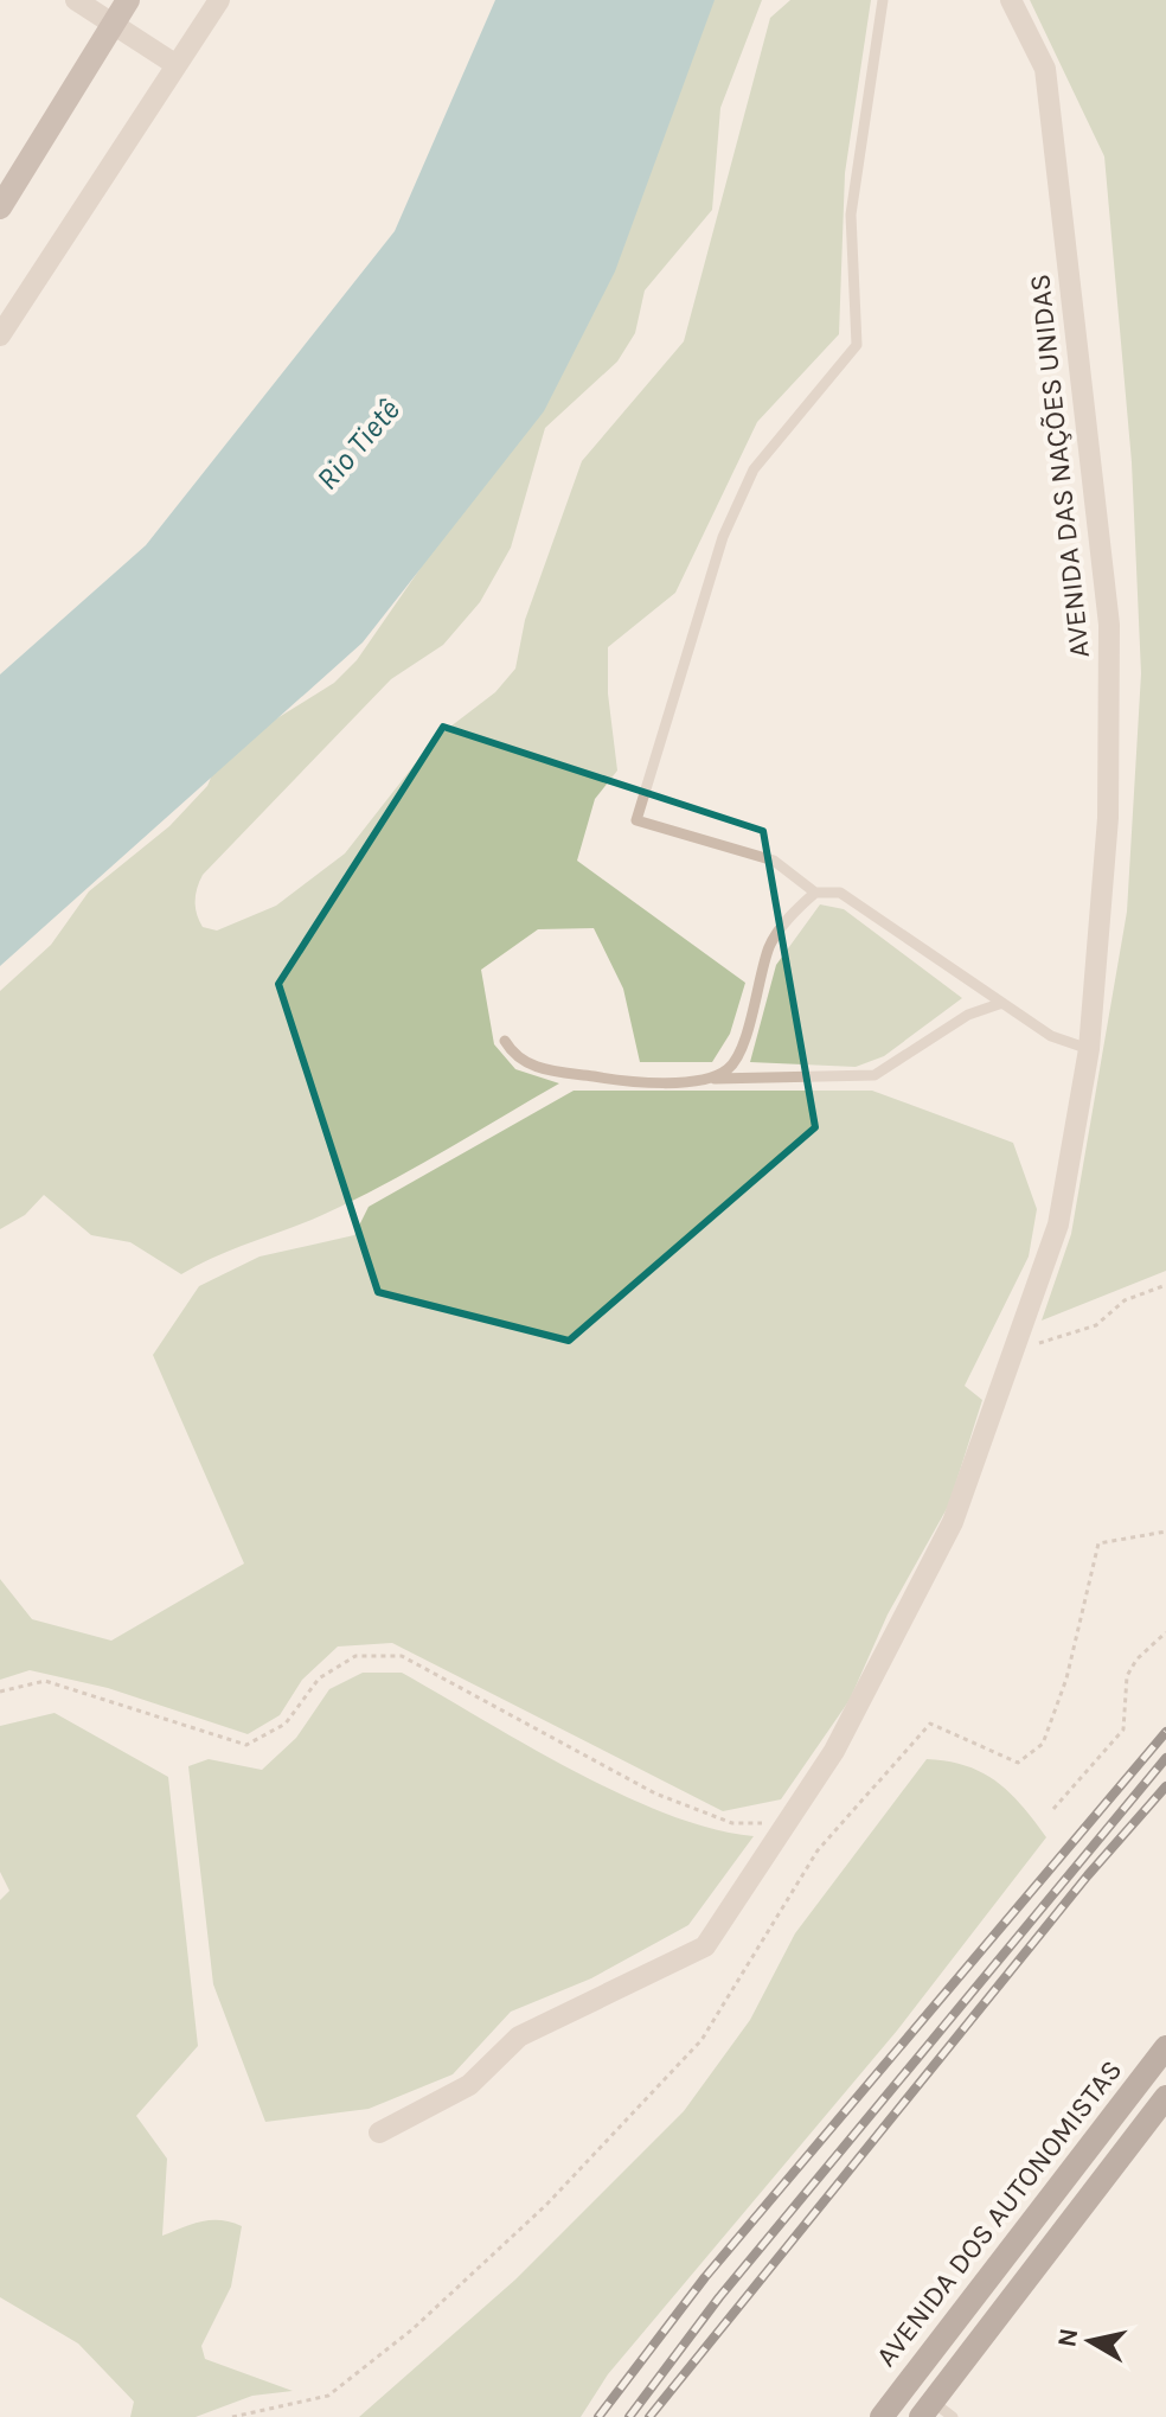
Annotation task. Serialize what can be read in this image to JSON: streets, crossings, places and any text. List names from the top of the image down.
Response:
{
  "streets": {
    "main road": ["AVENIDA DOS AUTONOMISTAS"],
    "street": ["AVENIDA DAS NAÇÕES UNIDAS"]
  },
  "water": ["Rio Tietê"],
  "north": "left"
}
